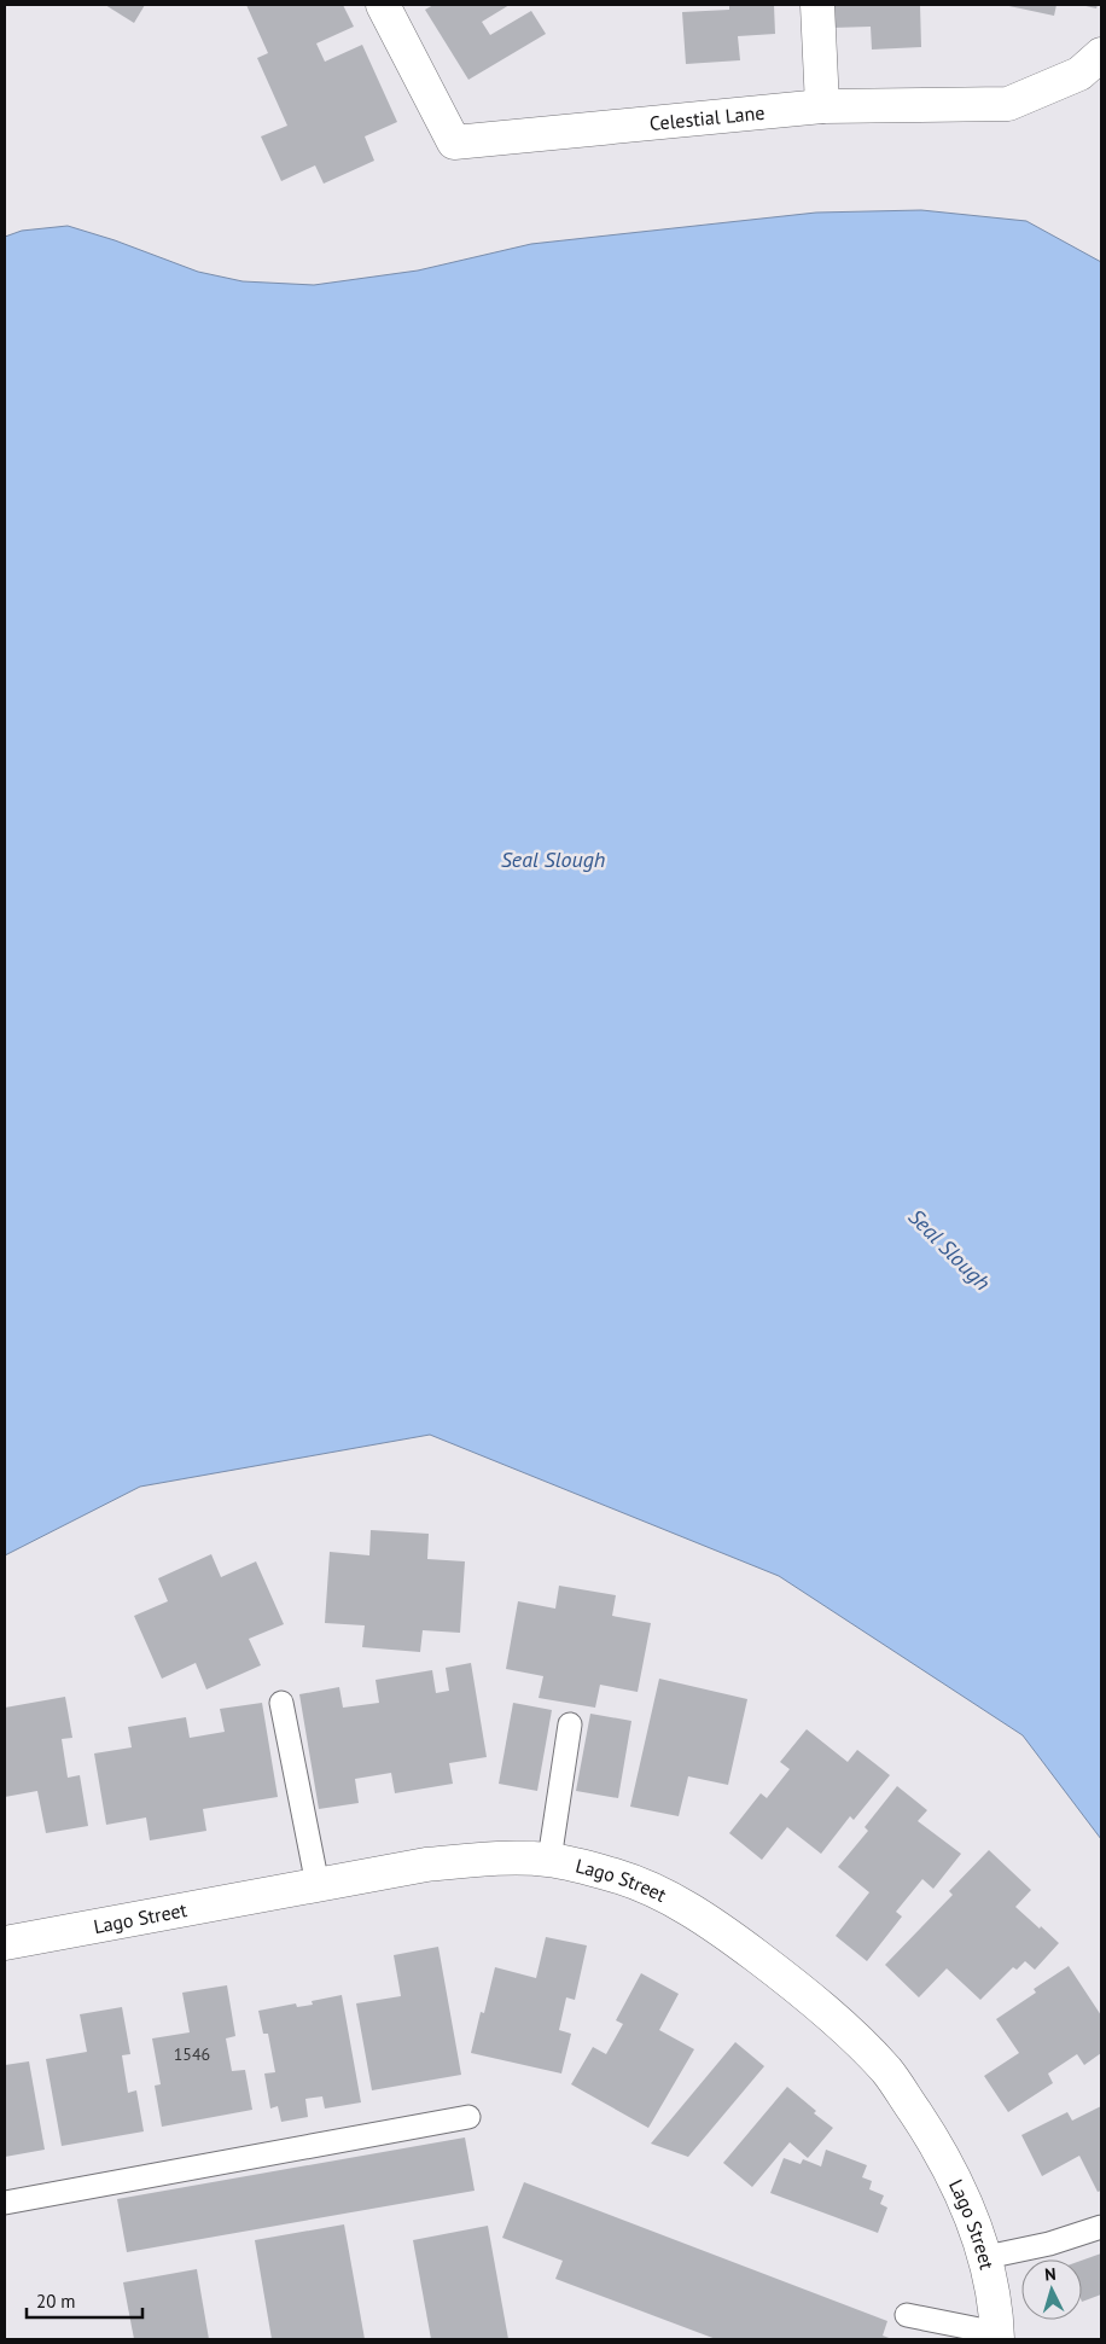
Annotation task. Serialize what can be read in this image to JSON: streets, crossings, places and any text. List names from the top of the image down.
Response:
{
  "streets": {
    "street": ["Celestial Lane", "Lago Street"]
  },
  "water": ["Seal Slough"],
  "house_numbers": ["1546"],
  "scale_bar": "20 m",
  "north": "top"
}
